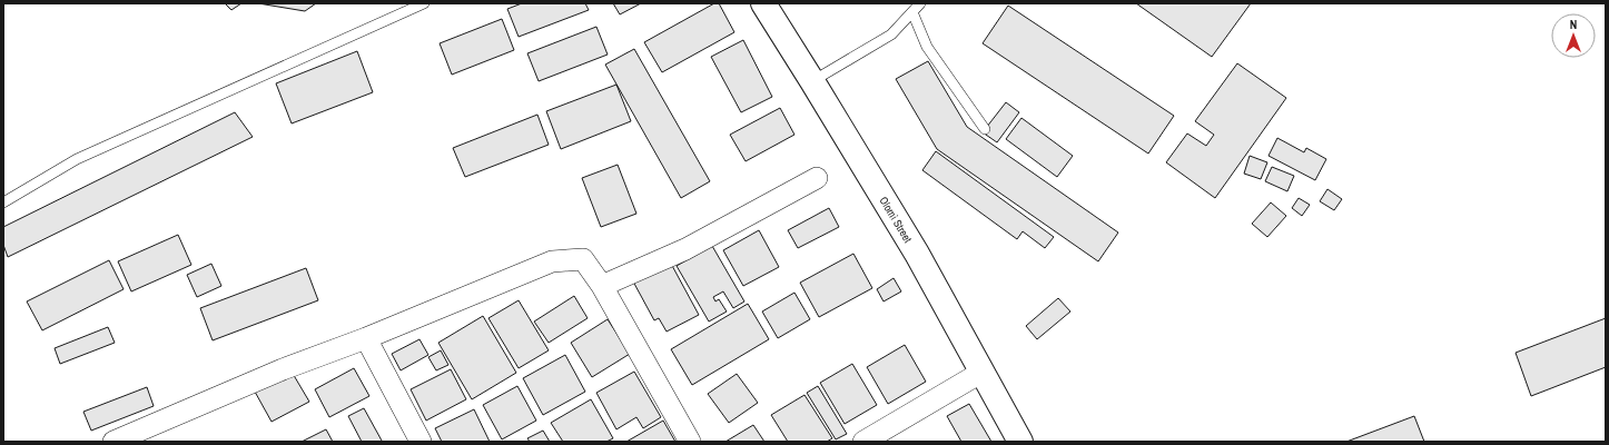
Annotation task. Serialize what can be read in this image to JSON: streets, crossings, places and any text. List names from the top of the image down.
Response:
{
  "streets": {
    "main road": ["Olomi Street"]
  },
  "north": "top"
}
